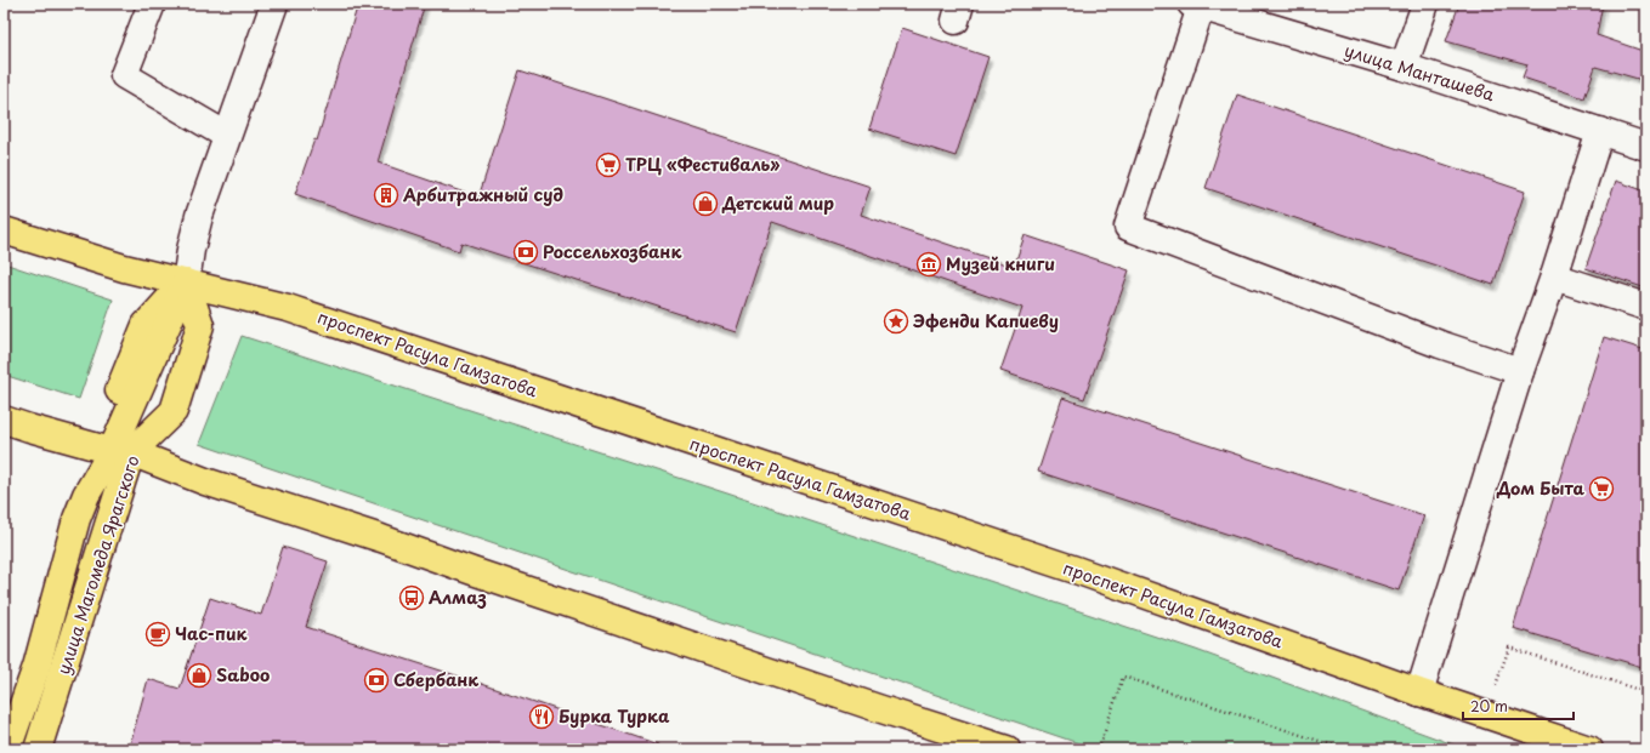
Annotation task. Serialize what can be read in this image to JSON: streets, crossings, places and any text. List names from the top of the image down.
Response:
{
  "streets": {
    "main road": ["проспект Расула Гамзатова", "улица Магомеда Ярагского"],
    "street": ["улица Манташева"]
  },
  "crossings": [
    ["проспект Расула Гамзатова", "улица Магомеда Ярагского"]
  ],
  "places": {
    "supermarket": ["ТРЦ «Фестиваль»", "Дом Быта"],
    "building": ["Арбитражный суд"],
    "shop": ["Детский мир", "Saboo"],
    "bank": ["Россельхозбанк", "Сбербанк"],
    "museum": ["Музей книги"],
    "place": ["Эфенди Капиеву"],
    "bus stop": ["Алмаз"],
    "cafe": ["Час-пик"],
    "restaurant": ["Бурка Турка"]
  },
  "scale_bar": "20 m"
}
